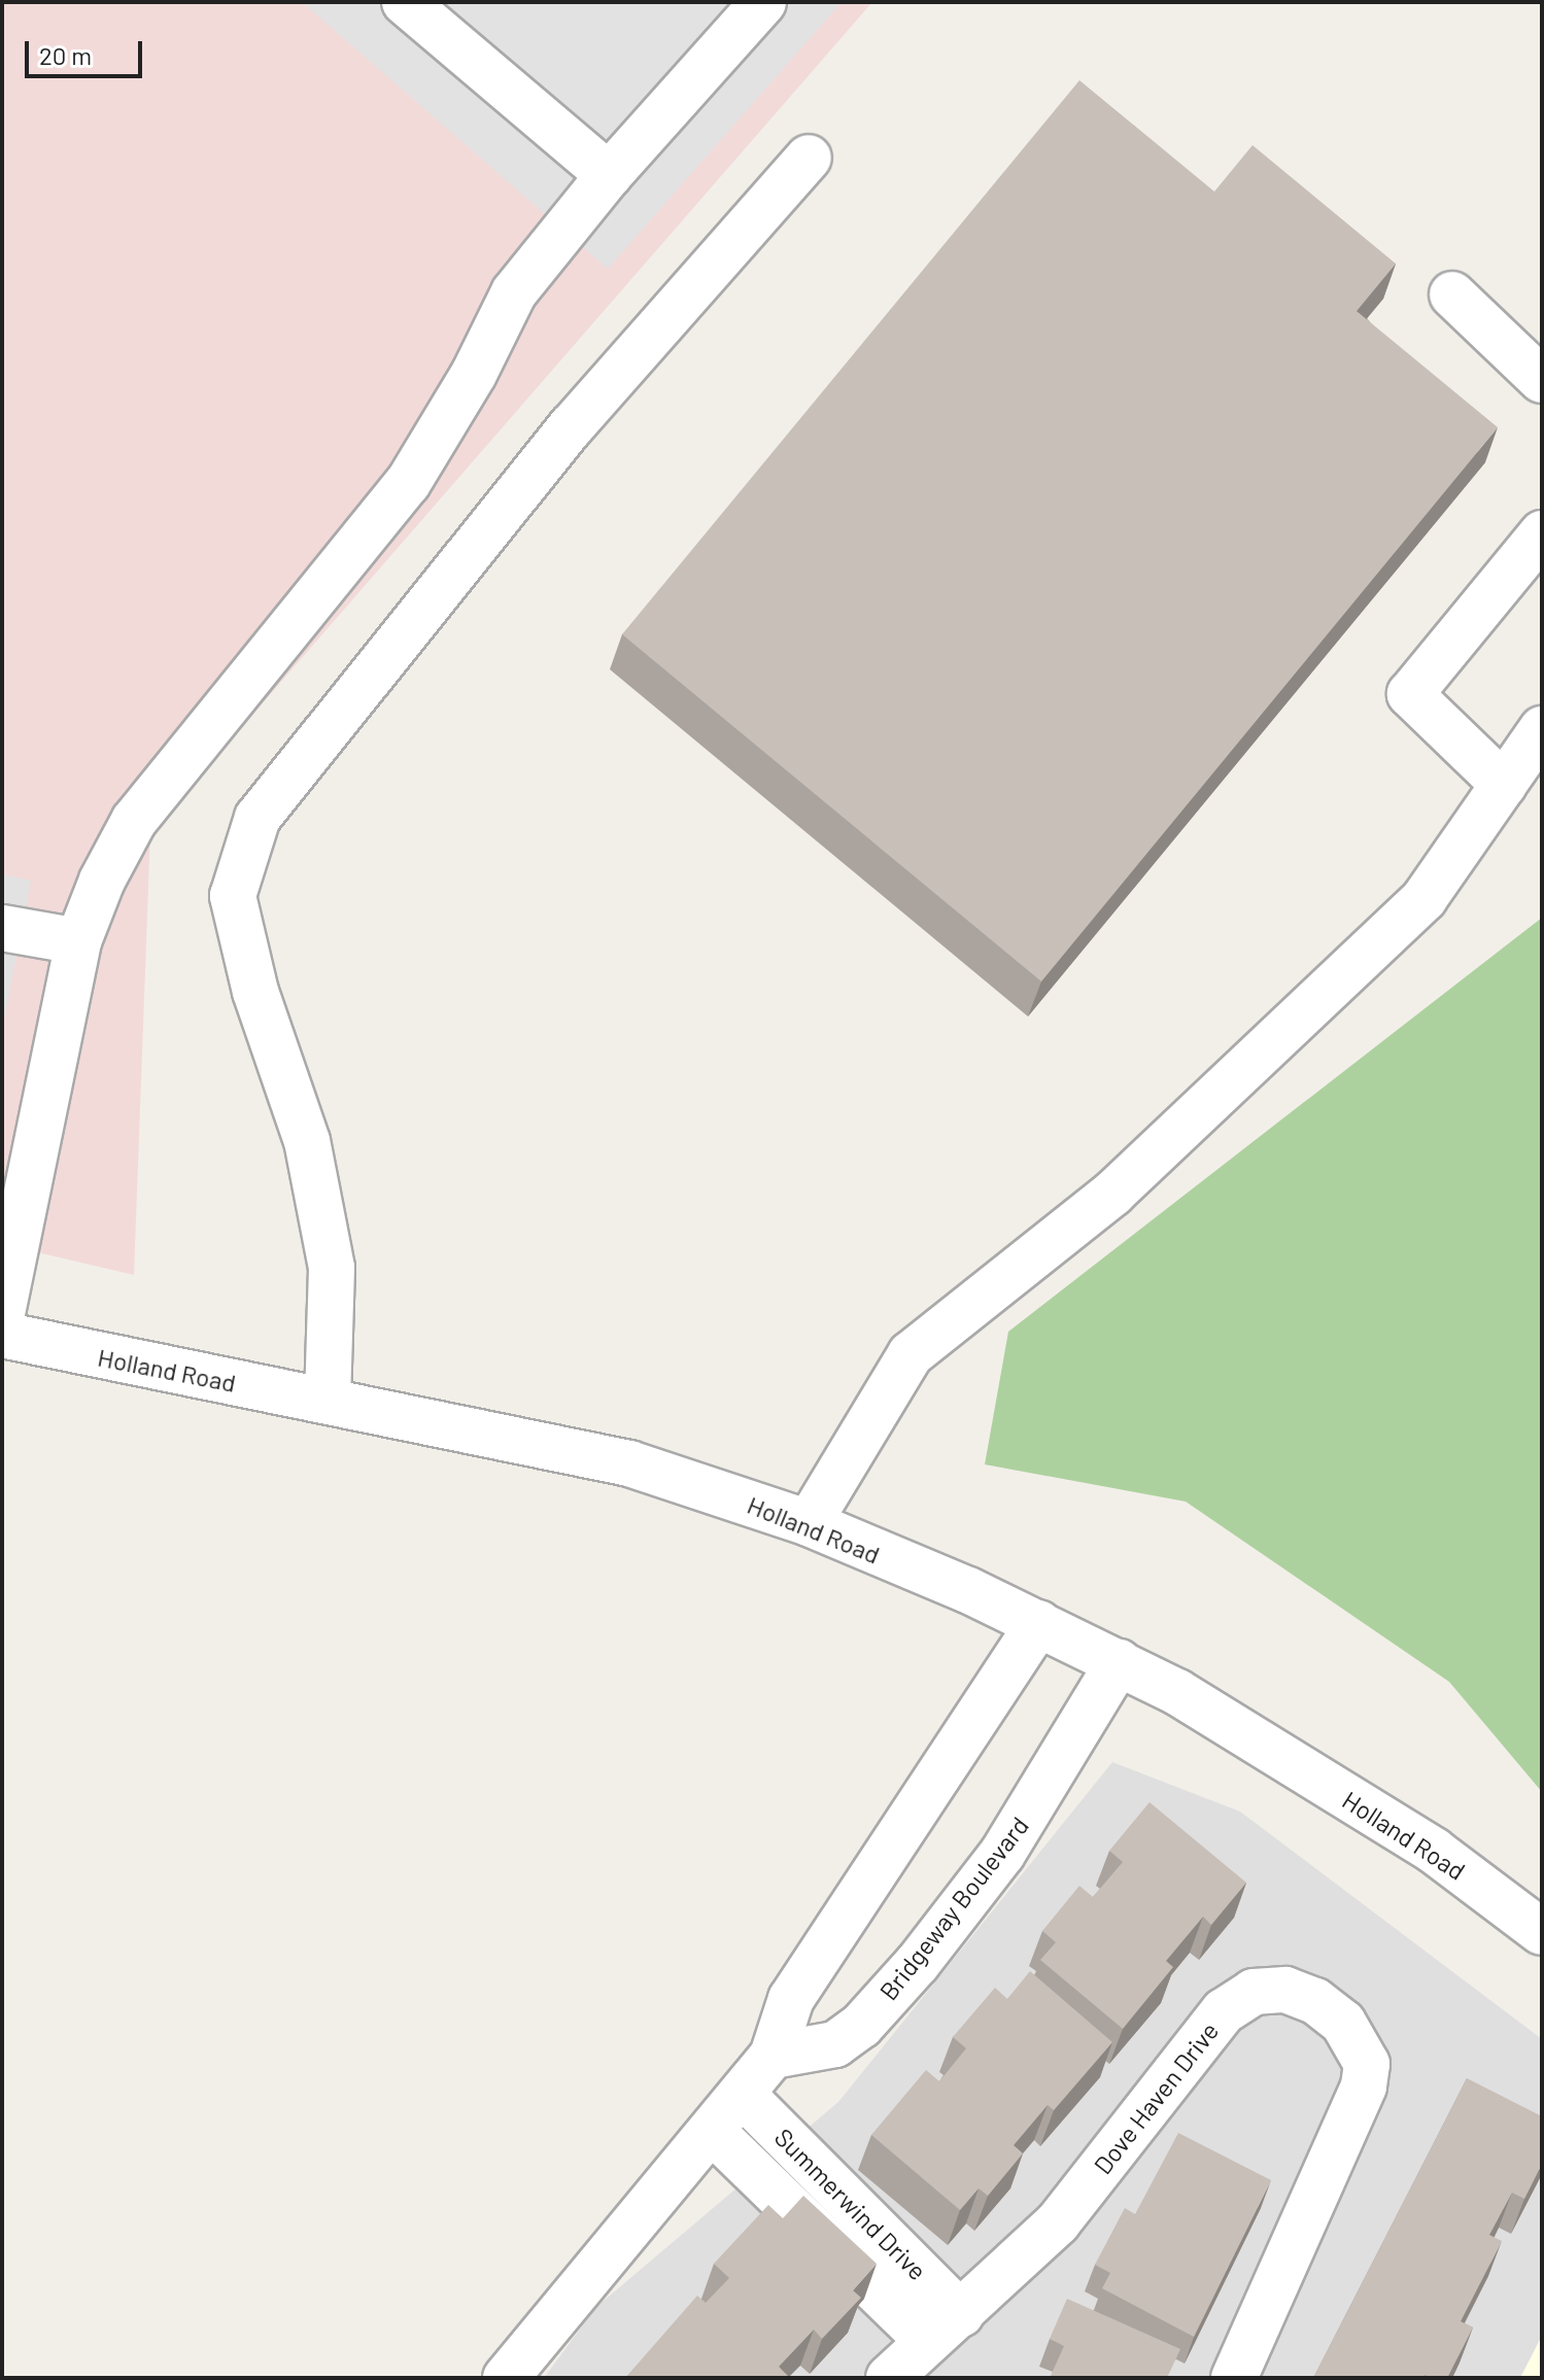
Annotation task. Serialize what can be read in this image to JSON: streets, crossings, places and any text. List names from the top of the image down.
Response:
{
  "streets": {
    "street": [
      "Holland Road",
      "Bridgeway Boulevard",
      "Dove Haven Drive",
      "Summerwind Drive"
    ]
  },
  "crossings": [
    ["Holland Road", "Bridgeway Boulevard"],
    ["Dove Haven Drive", "Summerwind Drive"]
  ],
  "scale_bar": "20 m"
}
